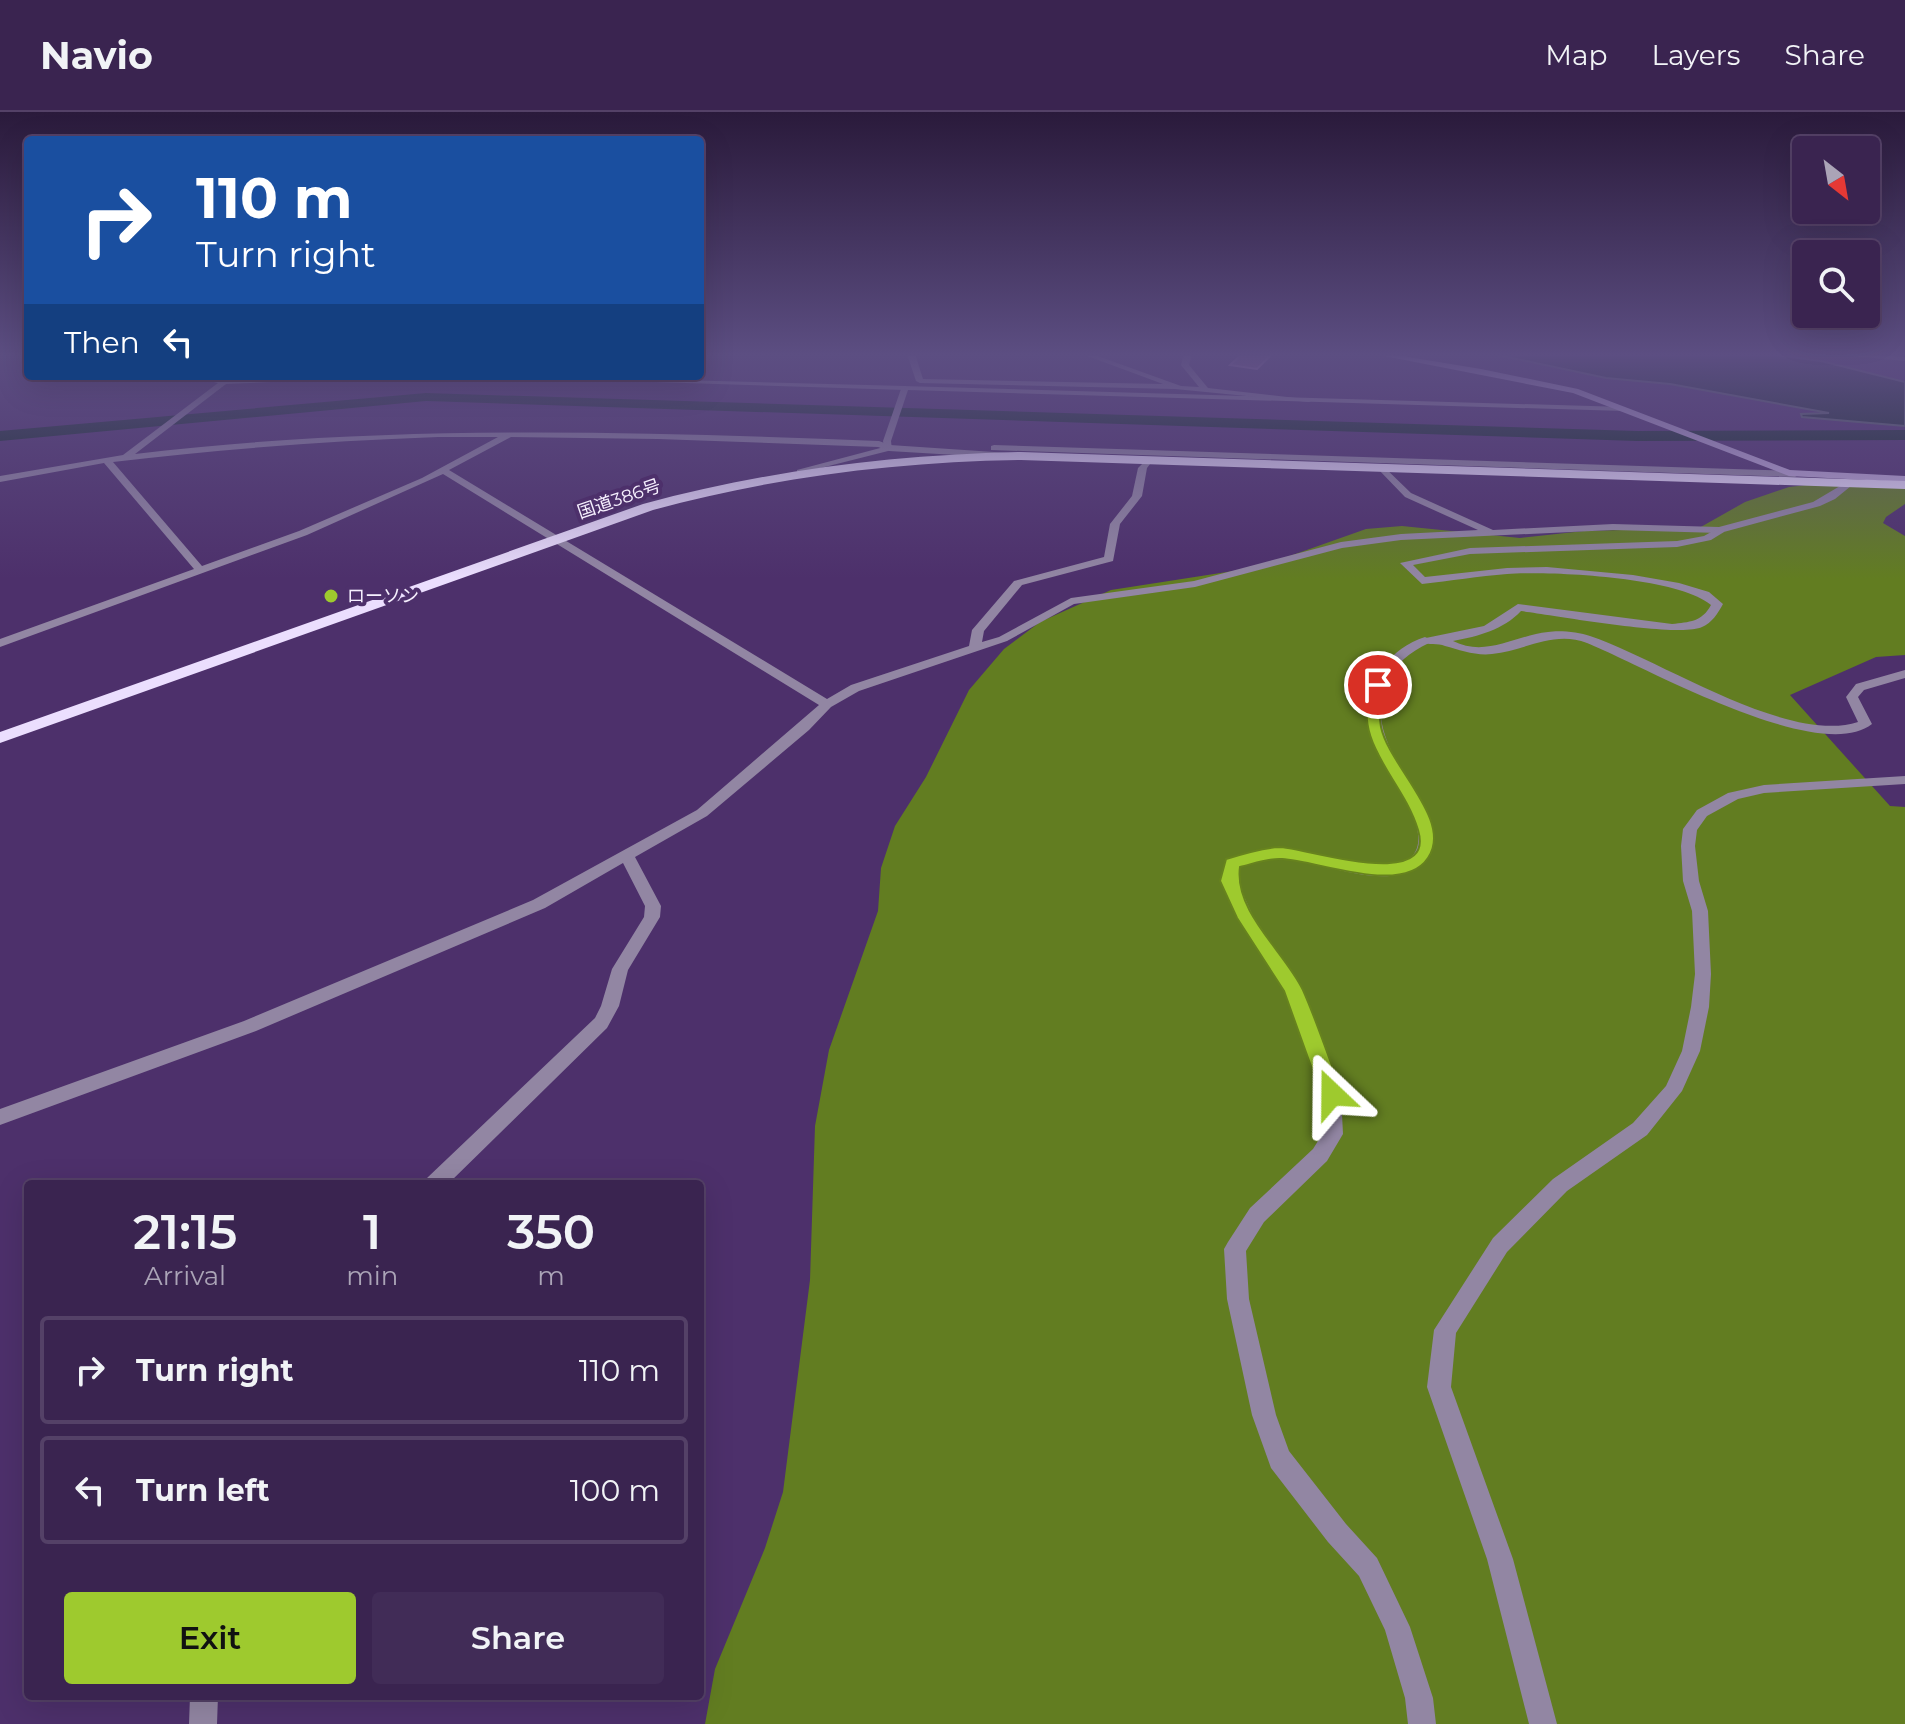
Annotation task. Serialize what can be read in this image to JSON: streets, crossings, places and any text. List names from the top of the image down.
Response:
{
  "streets": {
    "highway": ["国道386号"]
  },
  "places": ["ローソン"],
  "north": "bottom right",
  "page": {
    "header": "Navio",
    "nav": ["Map", "Layers", "Share"],
    "turn": ["110 m", "Turn right"],
    "then": "Then",
    "eta": [
      "21:15",
      "Arrival",
      "1",
      "min",
      "350",
      "m"
    ],
    "list": [
      {
        "name": "Turn right",
        "value": "110 m"
      },
      {
        "name": "Turn left",
        "value": "100 m"
      }
    ],
    "buttons": ["Exit", "Share"]
  }
}
